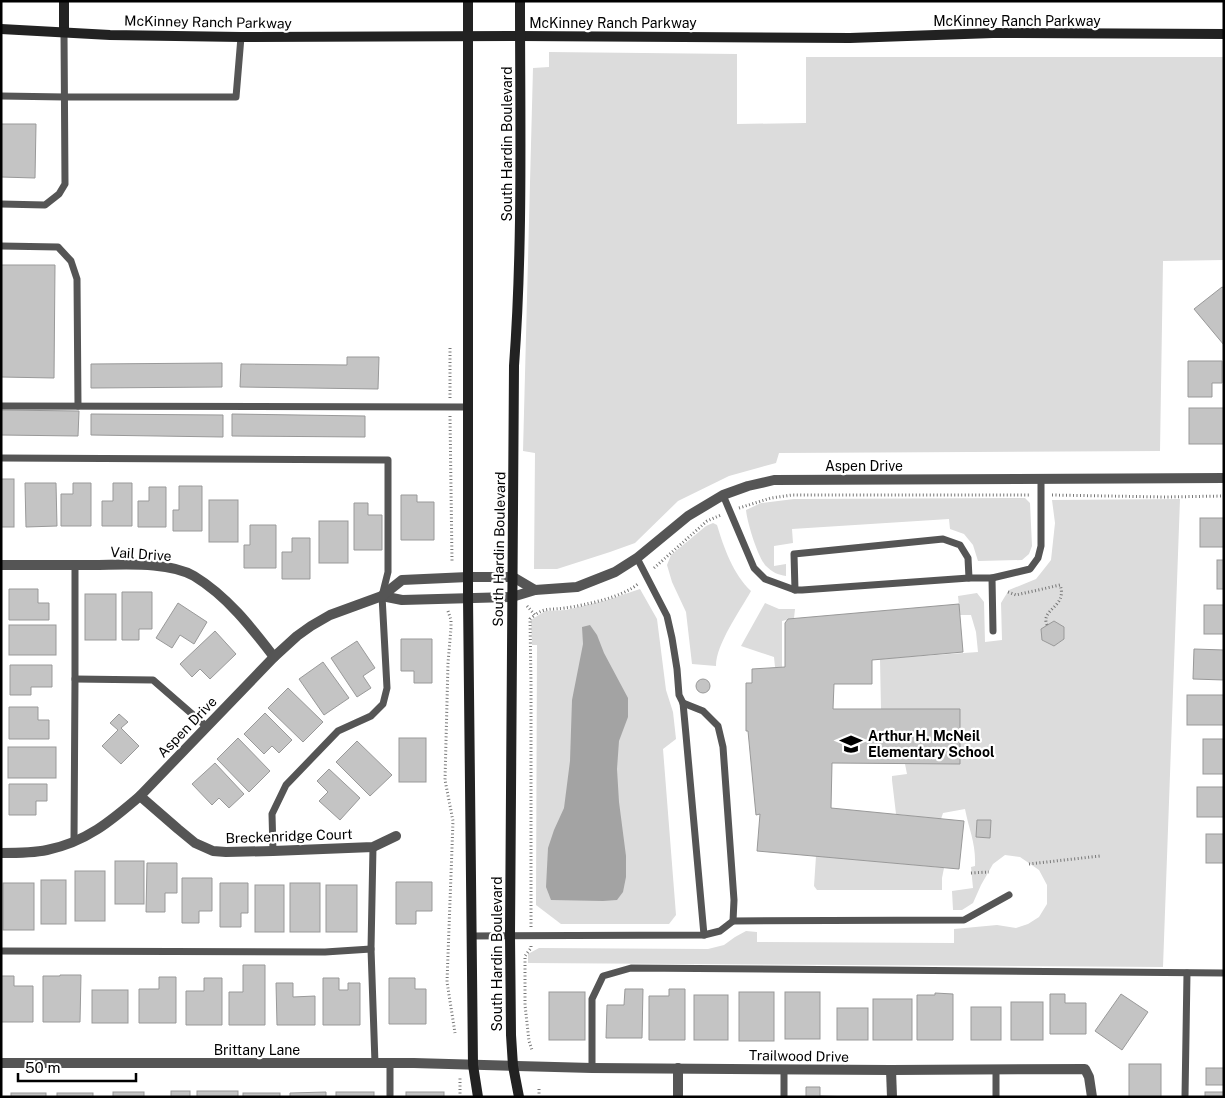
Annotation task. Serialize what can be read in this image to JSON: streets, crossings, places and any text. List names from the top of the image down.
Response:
{
  "streets": {
    "main road": ["McKinney Ranch Parkway", "South Hardin Boulevard"],
    "street": [
      "Aspen Drive",
      "Vail Drive",
      "Breckenridge Court",
      "Brittany Lane",
      "Trailwood Drive"
    ]
  },
  "crossings": [
    ["McKinney Ranch Parkway", "South Hardin Boulevard"],
    ["South Hardin Boulevard", "Aspen Drive"],
    ["South Hardin Boulevard", "Brittany Lane"],
    ["South Hardin Boulevard", "Trailwood Drive"],
    ["Aspen Drive", "Vail Drive"],
    ["Aspen Drive", "Breckenridge Court"],
    ["Brittany Lane", "Trailwood Drive"]
  ],
  "places": {
    "school or university": ["Arthur H. McNeil Elementary School"]
  },
  "scale_bar": "50 m"
}
